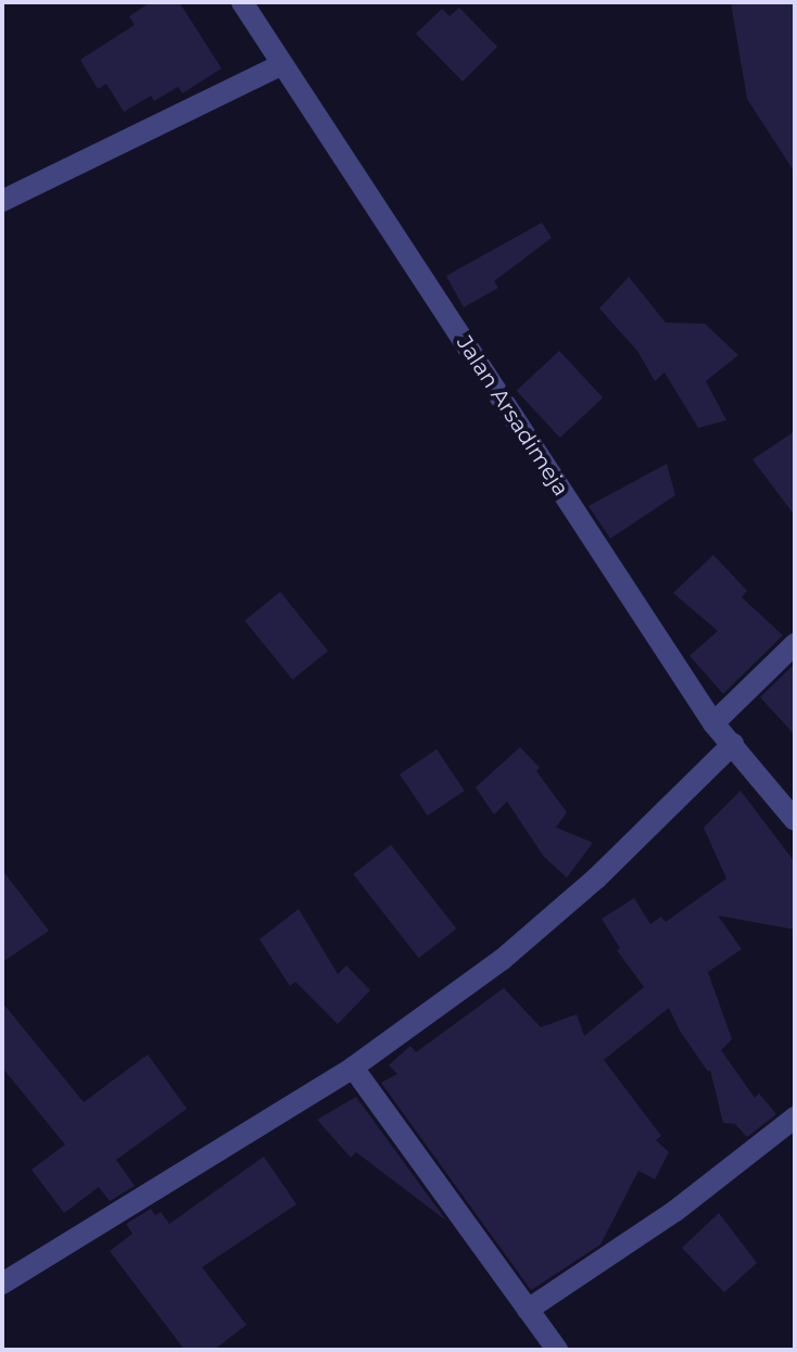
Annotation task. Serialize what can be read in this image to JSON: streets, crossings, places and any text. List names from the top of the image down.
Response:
{
  "streets": {
    "street": ["Jalan Arsadimeja"]
  }
}
